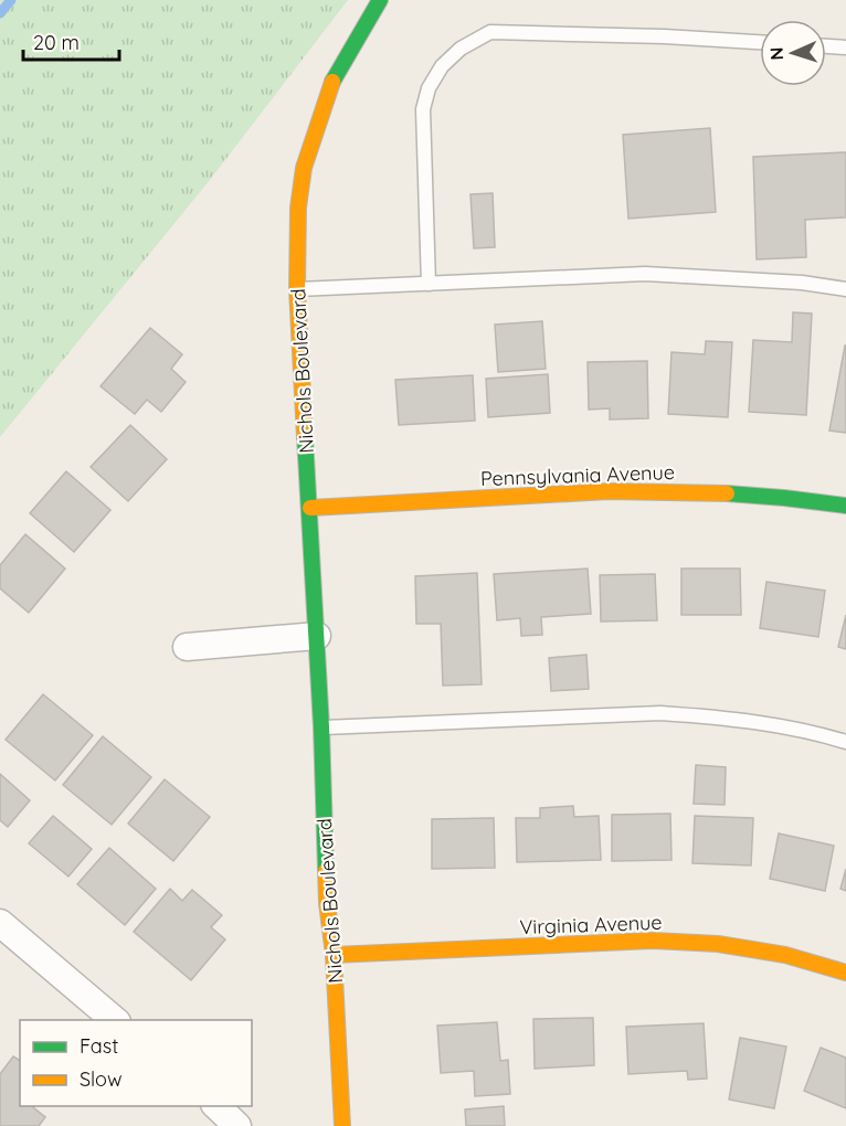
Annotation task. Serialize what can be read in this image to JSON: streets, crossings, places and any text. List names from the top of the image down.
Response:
{
  "streets": {
    "street": ["Nichols Boulevard", "Pennsylvania Avenue", "Virginia Avenue"]
  },
  "crossings": [
    ["Nichols Boulevard", "Pennsylvania Avenue"],
    ["Nichols Boulevard", "Virginia Avenue"]
  ],
  "legend": ["Fast", "Slow"],
  "scale_bar": "20 m",
  "north": "left"
}
